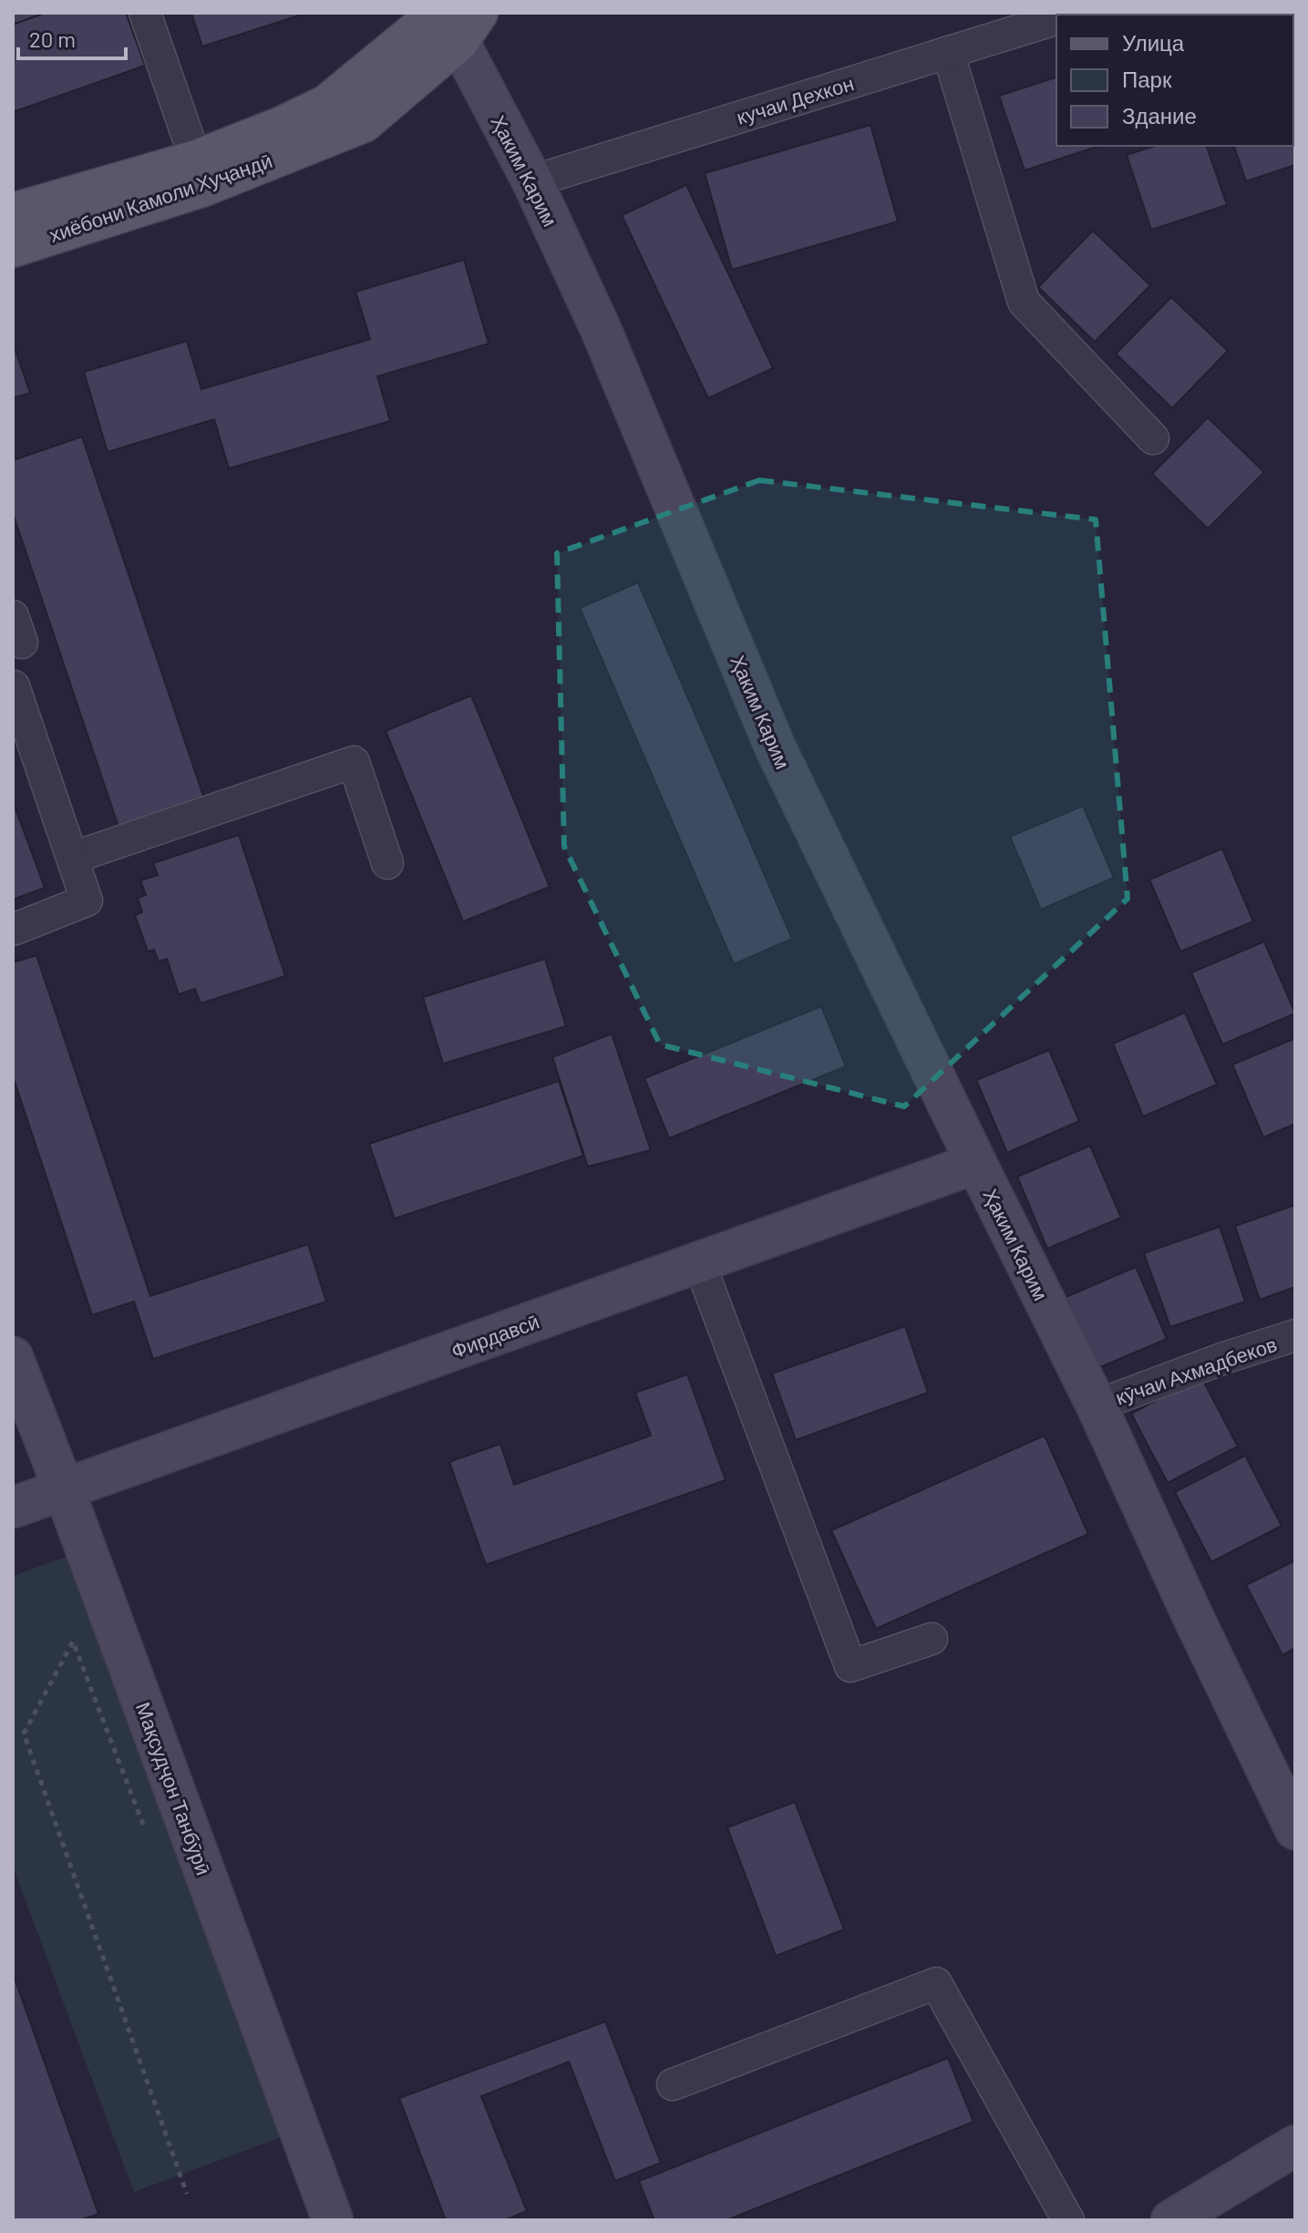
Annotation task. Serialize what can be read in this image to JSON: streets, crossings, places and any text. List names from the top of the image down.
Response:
{
  "streets": {
    "main road": ["хиёбони Камоли Хуҷандӣ"],
    "street": [
      "кучаи Дехкон",
      "Ҳаким Карим",
      "Фирдавсӣ",
      "кӯчаи Ахмадбеков",
      "Мақсудҷон Танбӯрӣ"
    ]
  },
  "crossings": [
    ["кучаи Дехкон", "Ҳаким Карим"],
    ["Ҳаким Карим", "хиёбони Камоли Хуҷандӣ"],
    ["Ҳаким Карим", "Фирдавсӣ"],
    ["Ҳаким Карим", "кӯчаи Ахмадбеков"],
    ["Фирдавсӣ", "Мақсудҷон Танбӯрӣ"]
  ],
  "legend": ["Улица", "Парк", "Здание"],
  "scale_bar": "20 m"
}
